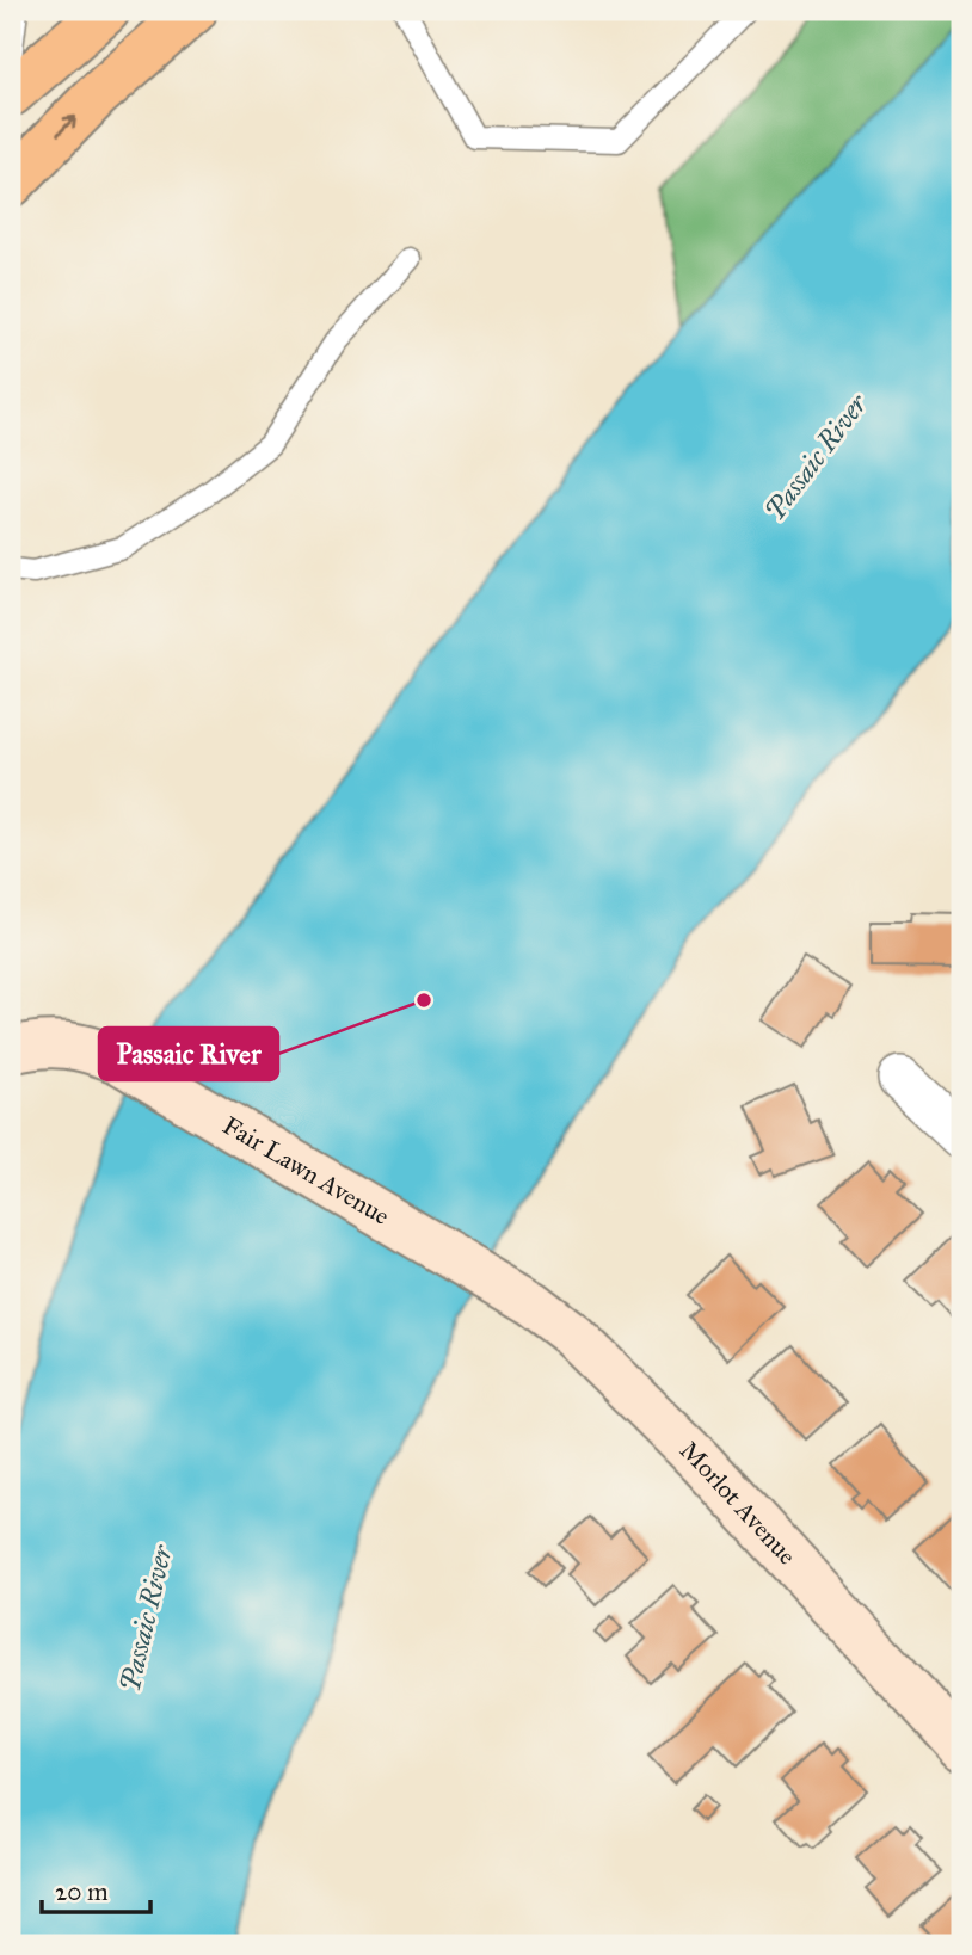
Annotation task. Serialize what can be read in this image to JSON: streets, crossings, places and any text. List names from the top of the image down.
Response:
{
  "streets": {
    "main road": ["Fair Lawn Avenue", "Morlot Avenue"]
  },
  "crossings": [
    ["Fair Lawn Avenue", "Morlot Avenue"]
  ],
  "water": ["Passaic River"],
  "places": ["Passaic River"],
  "scale_bar": "20 m"
}
